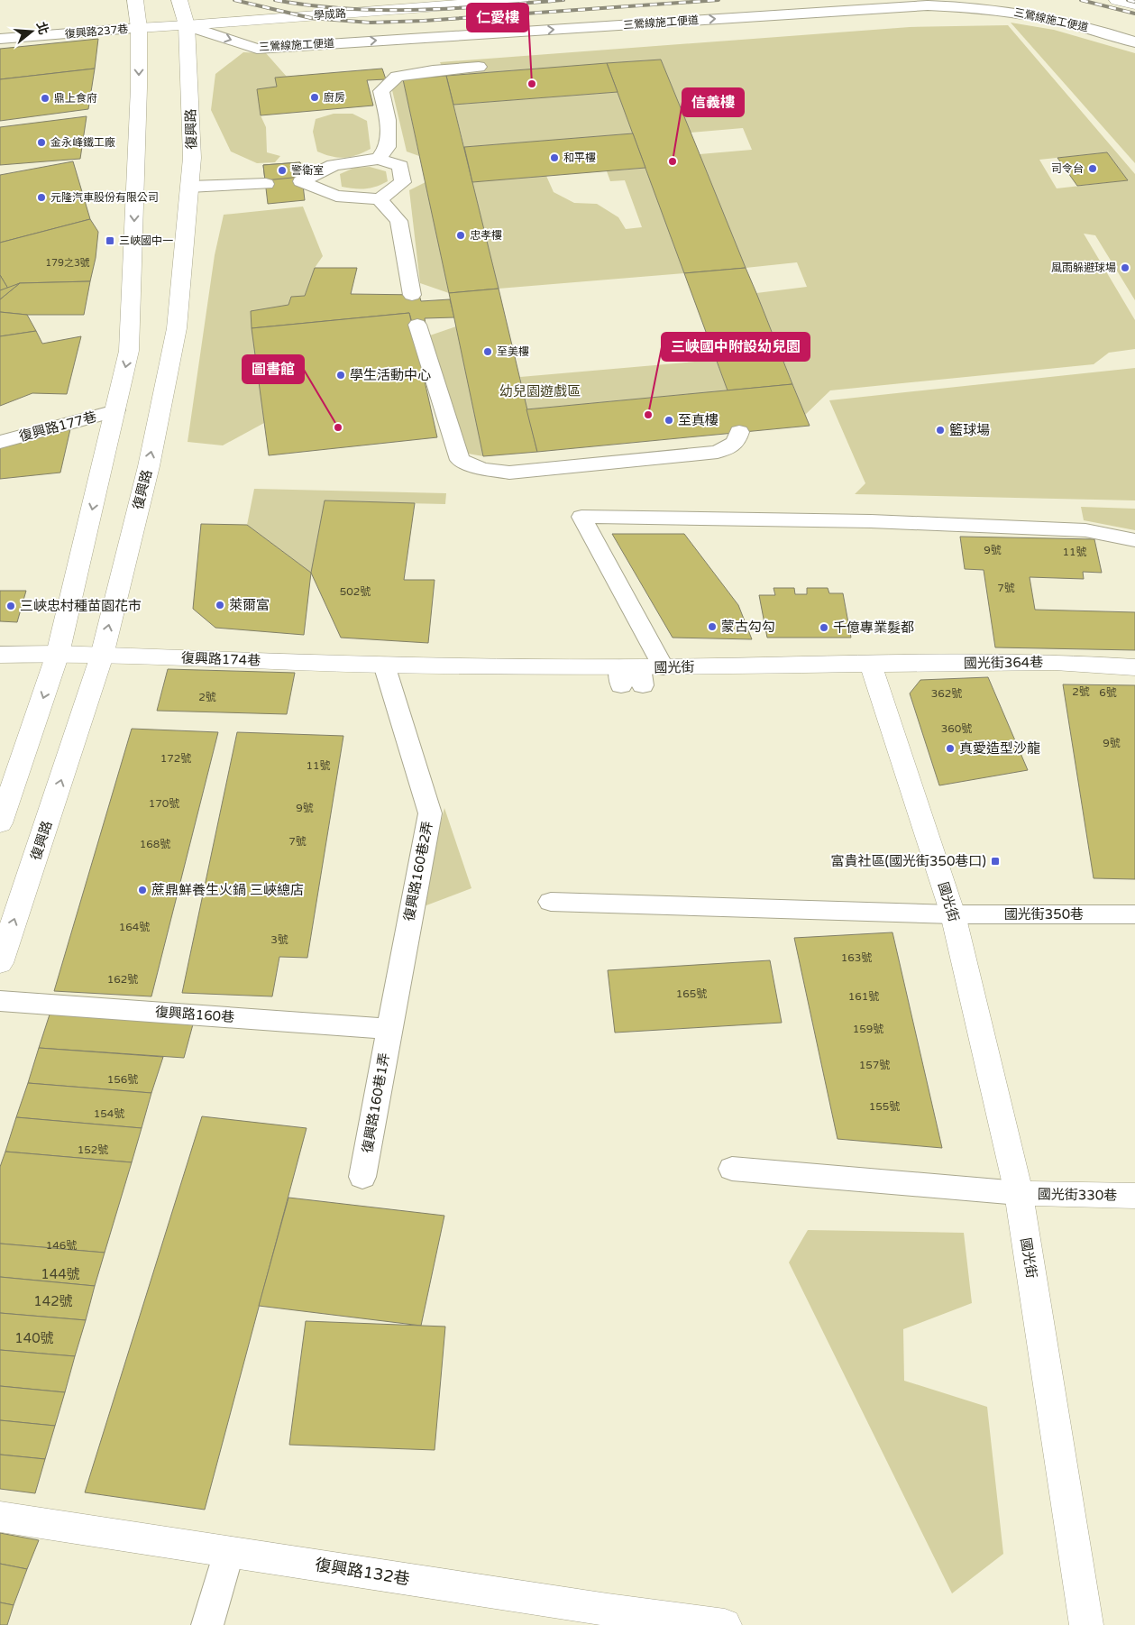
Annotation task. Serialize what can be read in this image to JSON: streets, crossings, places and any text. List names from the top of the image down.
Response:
{
  "streets": {
    "main road": [
      "學成路",
      "復興路",
      "復興路174巷",
      "國光街364巷",
      "國光街",
      "國光街330巷",
      "復興路132巷"
    ],
    "lane": [
      "三鶯線施工便道",
      "復興路237巷",
      "復興路177巷",
      "復興路160巷2弄",
      "國光街350巷",
      "復興路160巷",
      "復興路160巷1弄"
    ]
  },
  "crossings": [
    ["學成路", "三鶯線施工便道"],
    ["學成路", "復興路237巷"],
    ["學成路", "復興路"],
    ["三鶯線施工便道", "復興路"],
    ["復興路", "復興路174巷"],
    ["復興路174巷", "國光街"],
    ["復興路174巷", "復興路160巷2弄"],
    ["國光街364巷", "國光街"],
    ["國光街", "復興路160巷2弄"],
    ["國光街", "國光街350巷"],
    ["國光街", "國光街330巷"],
    ["復興路160巷2弄", "復興路160巷"],
    ["復興路160巷2弄", "復興路160巷1弄"],
    ["復興路160巷", "復興路160巷1弄"]
  ],
  "one_way": ["三鶯線施工便道"],
  "parks": ["幼兒園遊戲區"],
  "places": {
    "other": [
      "仁愛樓",
      "廚房",
      "鼎上食府",
      "金永峰鐵工廠",
      "和平樓",
      "信義樓",
      "司令台",
      "警衛室",
      "元隆汽車股份有限公司",
      "忠孝樓",
      "風雨躲避球場",
      "至美樓",
      "學生活動中心",
      "三峽國中附設幼兒園",
      "至真樓",
      "圖書館",
      "籃球場",
      "萊爾富",
      "三峽忠村種苗園花市",
      "蒙古勾勾",
      "千億專業髮都",
      "真愛造型沙龍",
      "蔗鼎鮮養生火鍋 三峽總店"
    ],
    "transit": ["三峽國中一", "富貴社區(國光街350巷口)"]
  },
  "house_numbers": [
    "179之3號",
    "9號",
    "11號",
    "7號",
    "502號",
    "2號",
    "6號",
    "362號",
    "2號",
    "360號",
    "9號",
    "172號",
    "11號",
    "170號",
    "9號",
    "7號",
    "168號",
    "164號",
    "3號",
    "163號",
    "162號",
    "165號",
    "161號",
    "159號",
    "157號",
    "156號",
    "155號",
    "154號",
    "152號",
    "146號",
    "144號",
    "142號",
    "140號"
  ],
  "north": "right"
}
